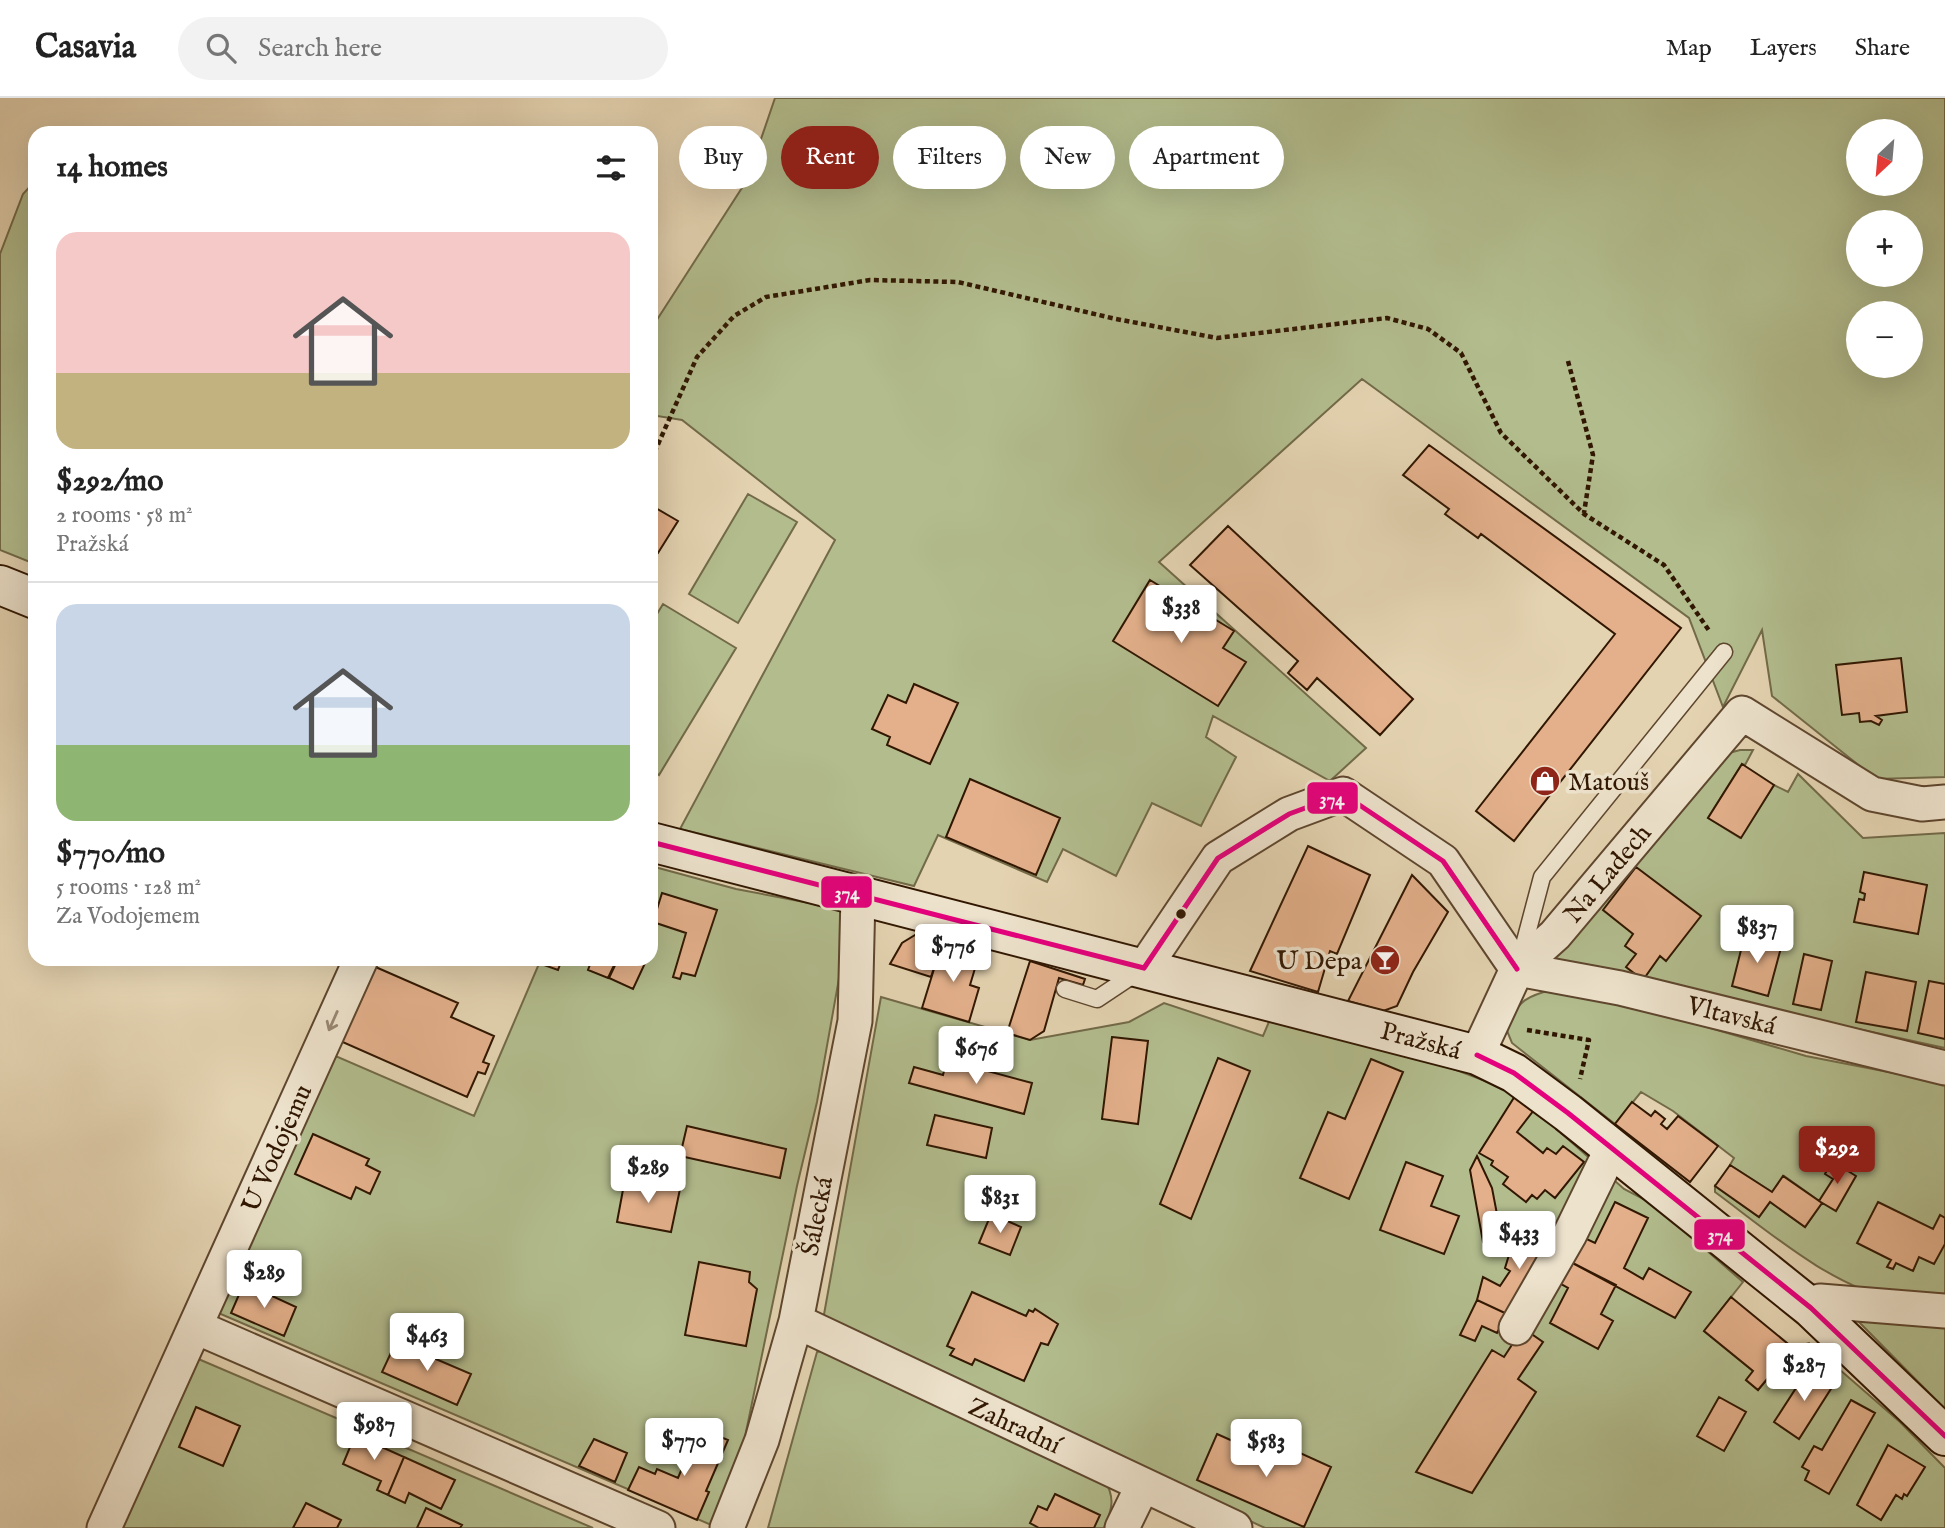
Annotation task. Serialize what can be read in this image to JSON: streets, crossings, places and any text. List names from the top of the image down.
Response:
{
  "streets": {
    "street": [
      "Na Ladech",
      "Vltavská",
      "Pražská",
      "U Vodojemu",
      "Šálecká",
      "Zahradní"
    ]
  },
  "crossings": [
    ["Na Ladech", "Vltavská"],
    ["Na Ladech", "Pražská"],
    ["Pražská", "Šálecká"],
    ["Šálecká", "Zahradní"]
  ],
  "one_way": ["U Vodojemu"],
  "places": {
    "shop": ["Matouš"],
    "bar": ["U Depa"]
  },
  "lines": ["transit line 374"],
  "north": "bottom left",
  "page": {
    "header": "Casavia",
    "search": "Search here",
    "nav": ["Map", "Layers", "Share"],
    "map_buttons": ["+", "−"],
    "chip": [
      "Buy",
      "Rent",
      "Filters",
      "New",
      "Apartment"
    ],
    "heading": "14 homes",
    "list": [
      {
        "name": "$292/mo",
        "note": "2 rooms · 58 m² · Pražská"
      },
      {
        "name": "$770/mo",
        "note": "5 rooms · 128 m² · Za Vodojemem"
      }
    ],
    "price": [
      "$338",
      "$837",
      "$776",
      "$676",
      "$292",
      "$289",
      "$831",
      "$433",
      "$289",
      "$463",
      "$287",
      "$987",
      "$770",
      "$583"
    ]
  }
}
